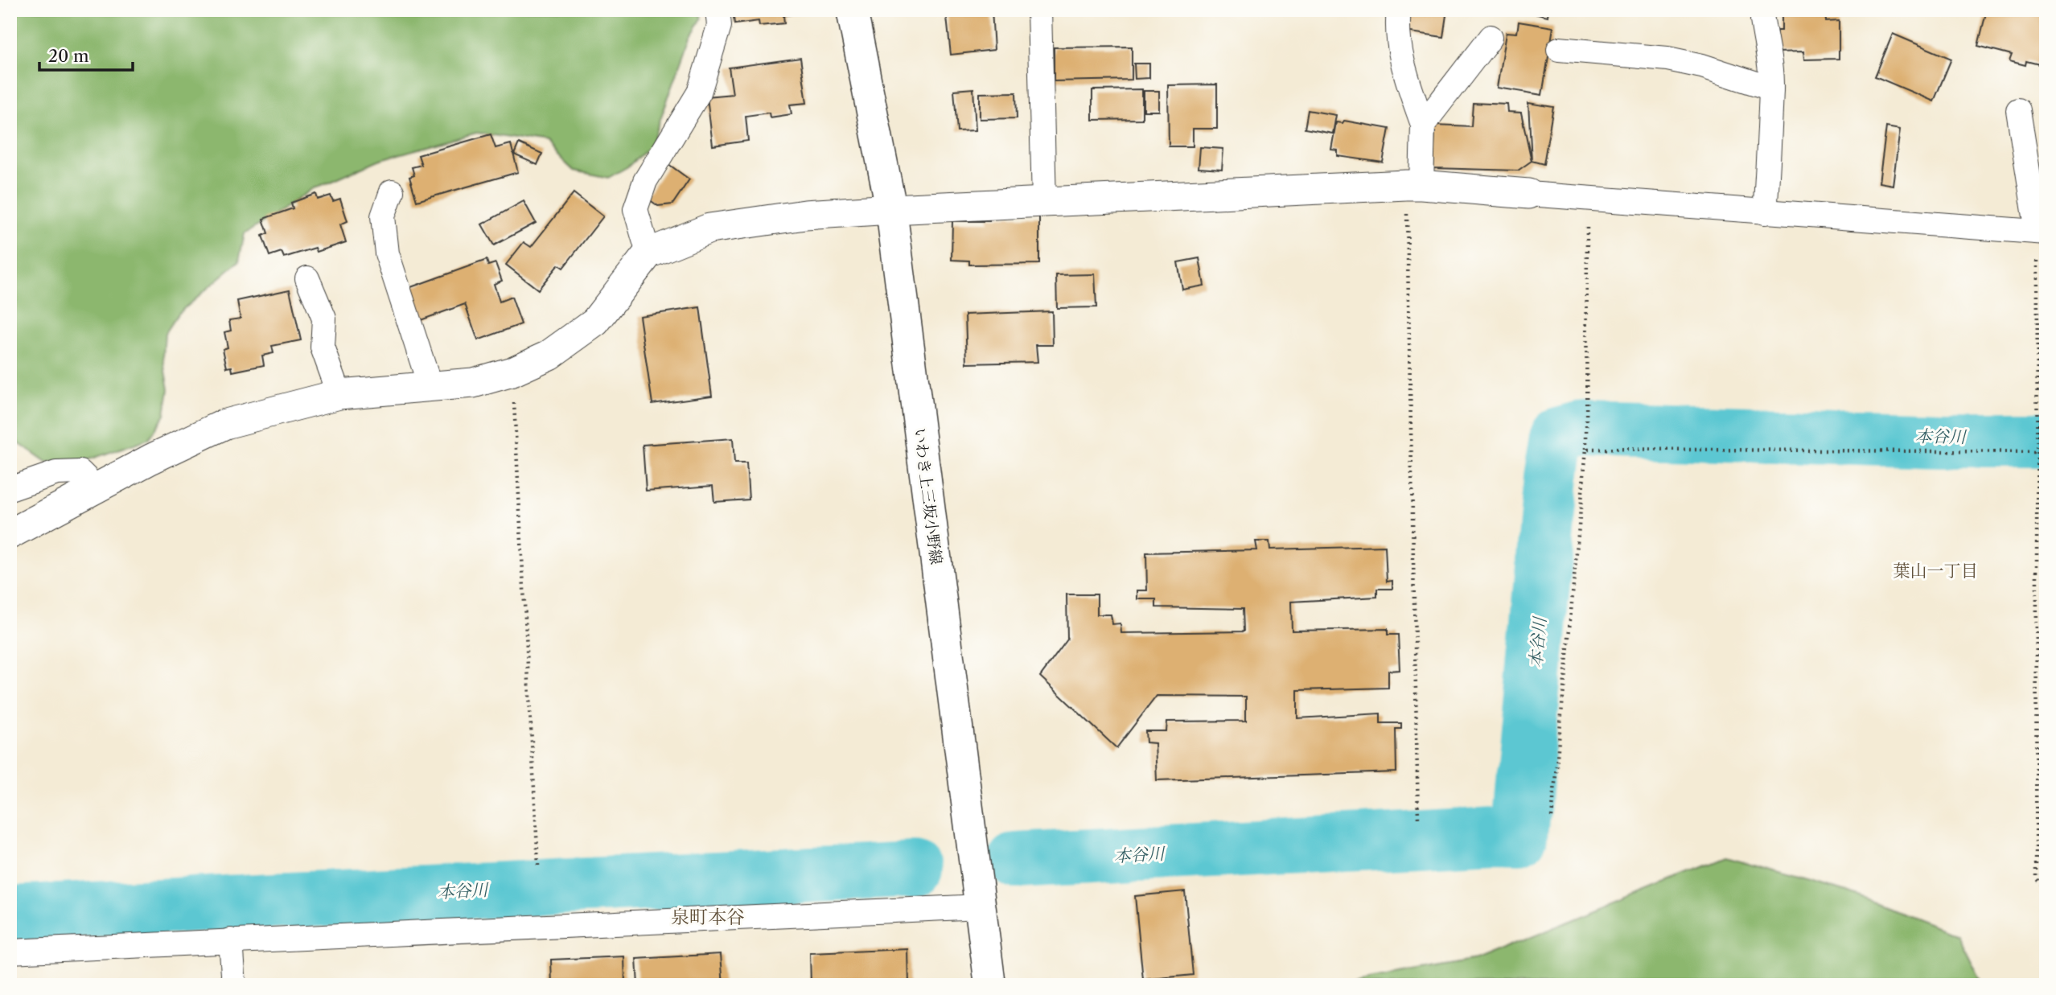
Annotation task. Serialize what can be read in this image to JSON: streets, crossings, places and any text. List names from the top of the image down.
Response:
{
  "streets": {
    "main road": ["いわき上三坂小野線"]
  },
  "districts": ["葉山一丁目", "泉町本谷"],
  "water": ["本谷川"],
  "scale_bar": "20 m"
}
